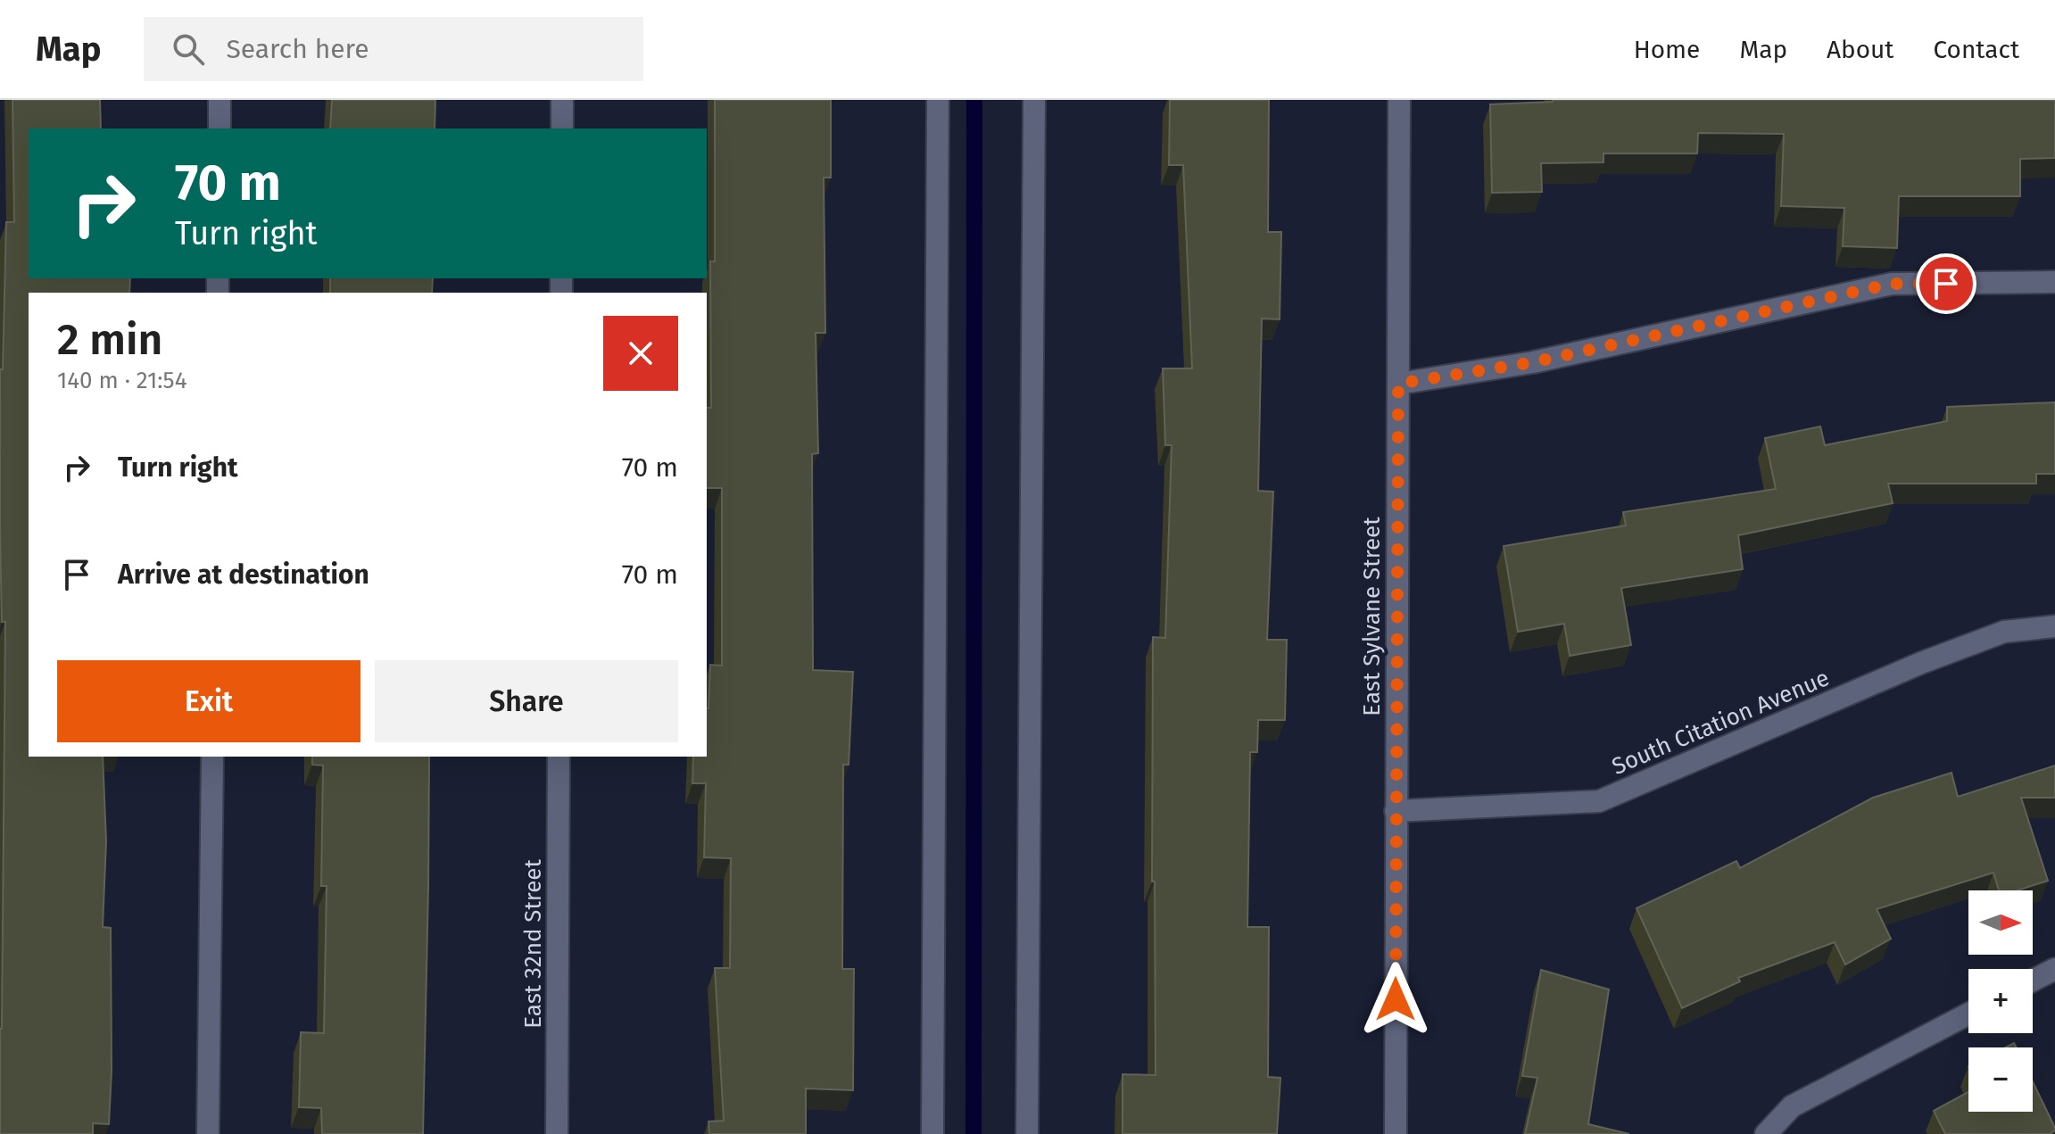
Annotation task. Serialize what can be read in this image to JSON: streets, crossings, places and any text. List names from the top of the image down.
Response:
{
  "streets": {
    "street": ["East Sylvane Street", "South Citation Avenue", "East 32nd Street"]
  },
  "crossings": [
    ["East Sylvane Street", "South Citation Avenue"]
  ],
  "north": "right",
  "page": {
    "header": "Map",
    "search": "Search here",
    "nav": [
      "Home",
      "Map",
      "About",
      "Contact"
    ],
    "turn": ["70 m", "Turn right"],
    "heading": ["2 min", "140 m · 21:54"],
    "list": [
      {
        "name": "Turn right",
        "value": "70 m"
      },
      {
        "name": "Arrive at destination",
        "value": "70 m"
      }
    ],
    "buttons": ["Exit", "Share"],
    "map_buttons": ["+", "−"]
  }
}
